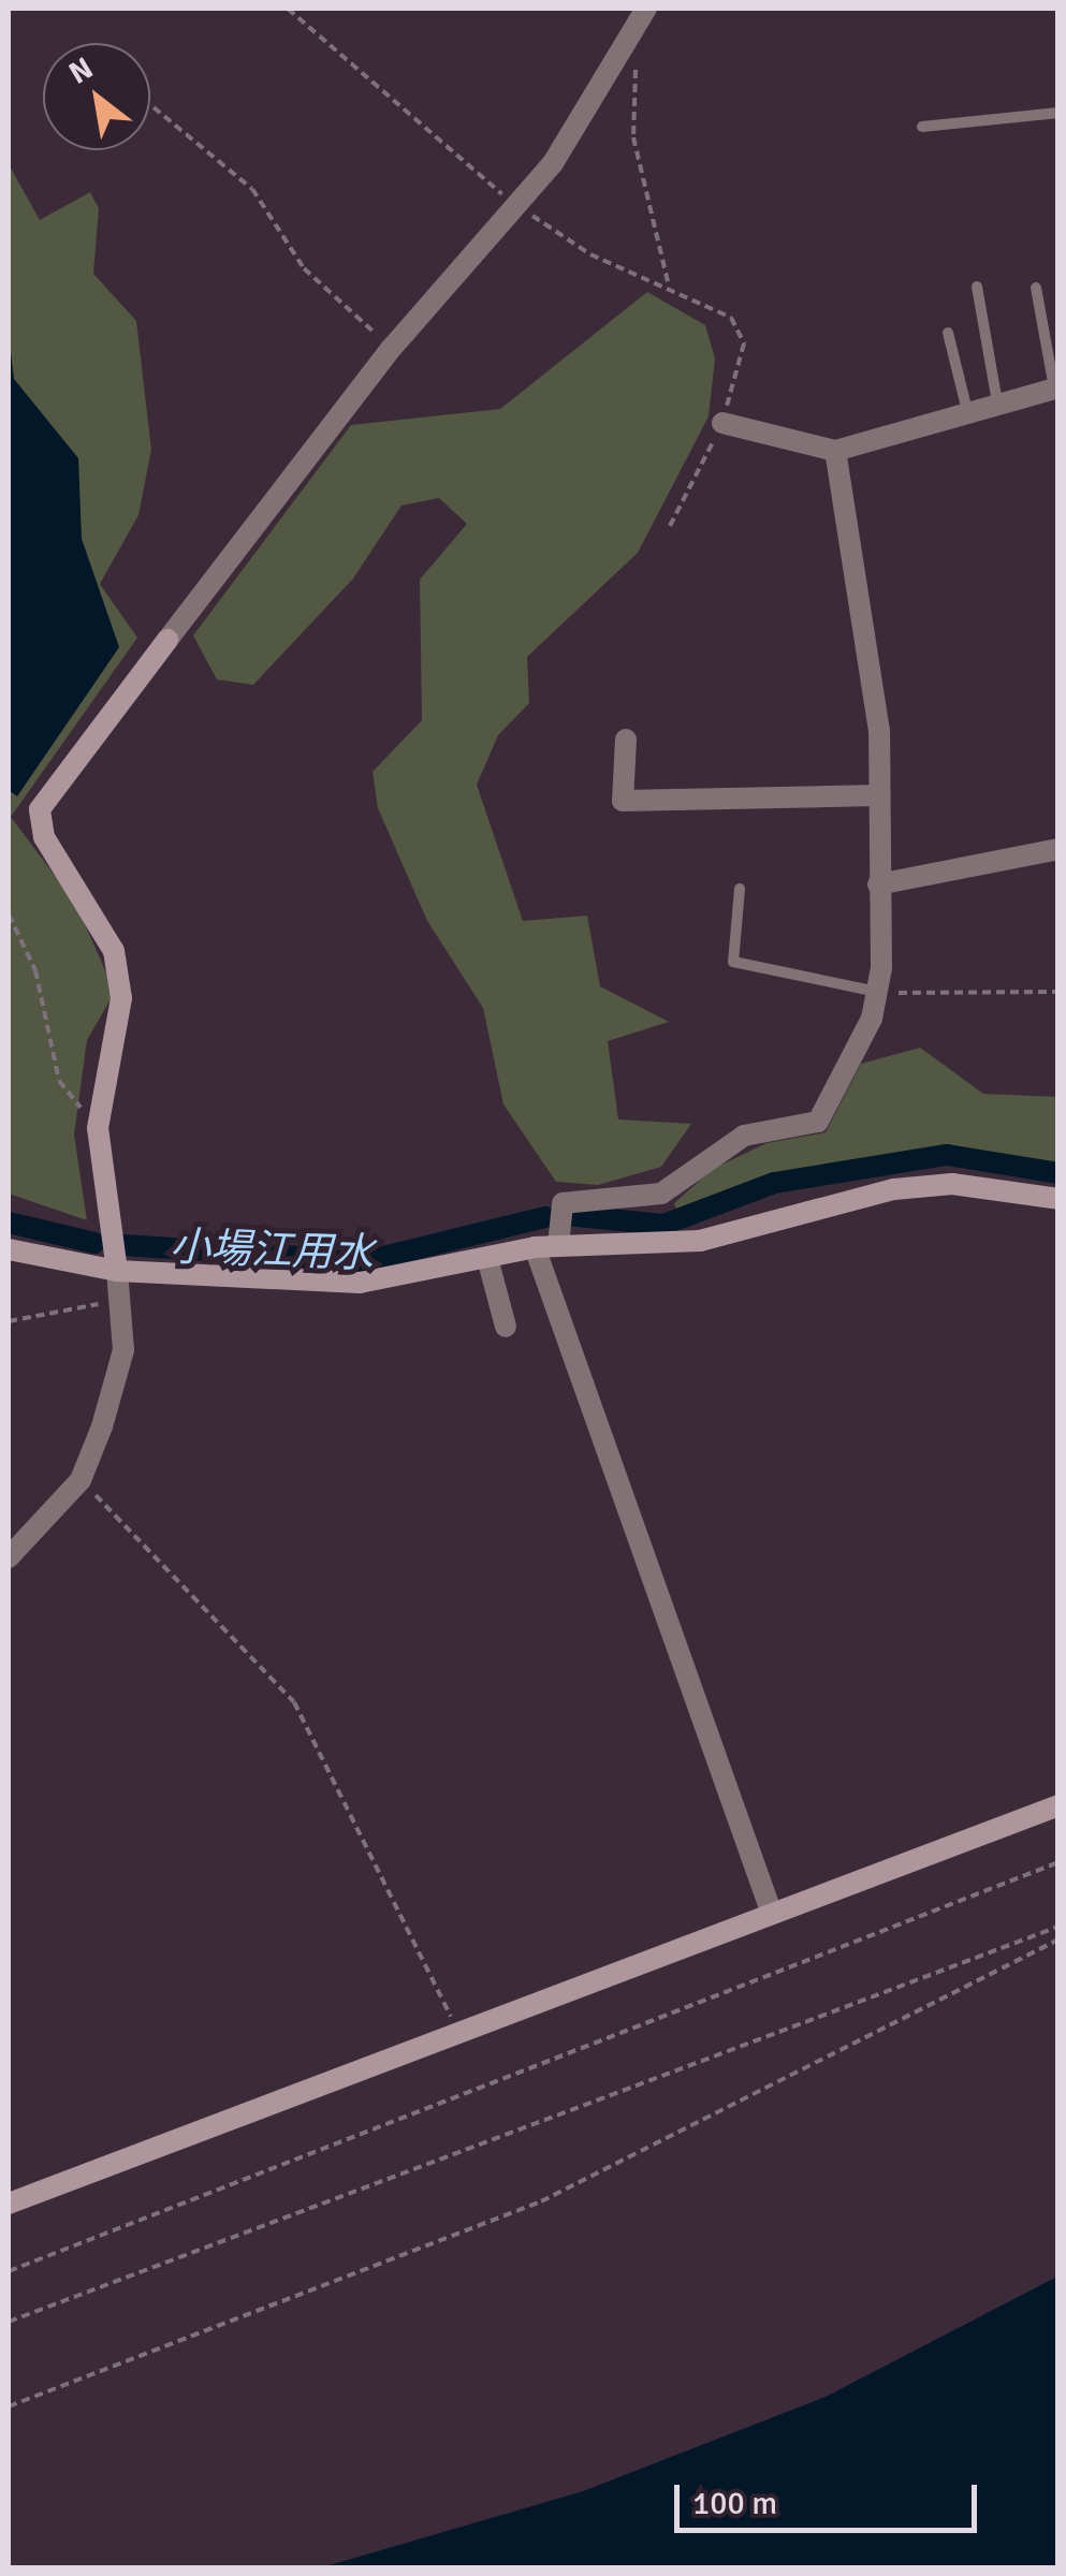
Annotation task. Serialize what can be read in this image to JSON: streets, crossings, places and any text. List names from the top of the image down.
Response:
{
  "water": ["小場江用水"],
  "scale_bar": "100 m",
  "north": "top left"
}
